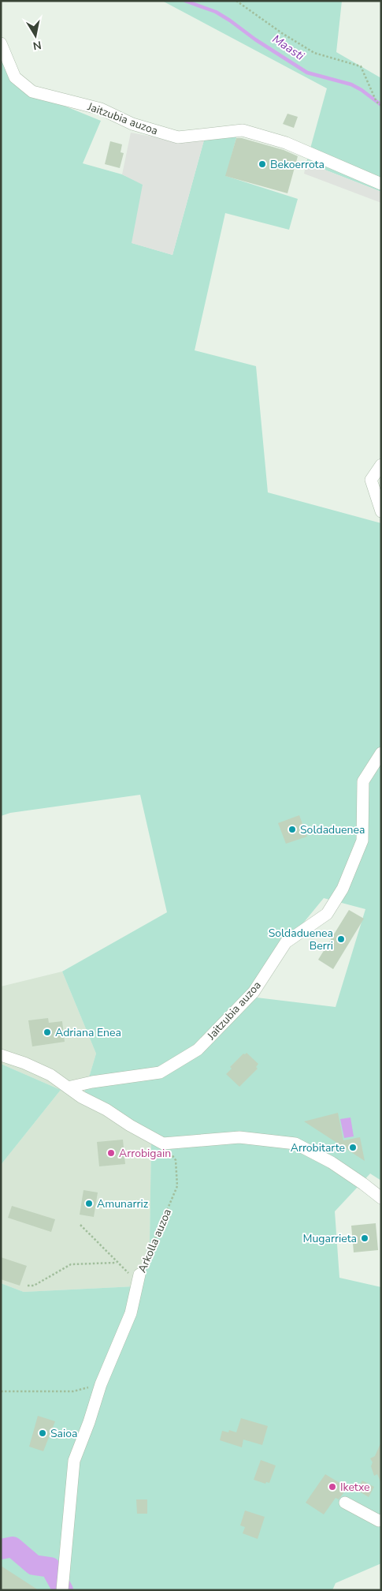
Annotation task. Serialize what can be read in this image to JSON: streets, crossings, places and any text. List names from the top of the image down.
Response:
{
  "streets": {
    "street": ["Jaitzubia auzoa", "Arkolla auzoa"]
  },
  "water": ["Maasti"],
  "places": [
    "Bekoerrota",
    "Soldaduenea",
    "Soldaduenea Berri",
    "Adriana Enea",
    "Arrobitarte",
    "Arrobigain",
    "Amunarriz",
    "Mugarrieta",
    "Saioa",
    "Iketxe"
  ],
  "north": "bottom"
}
